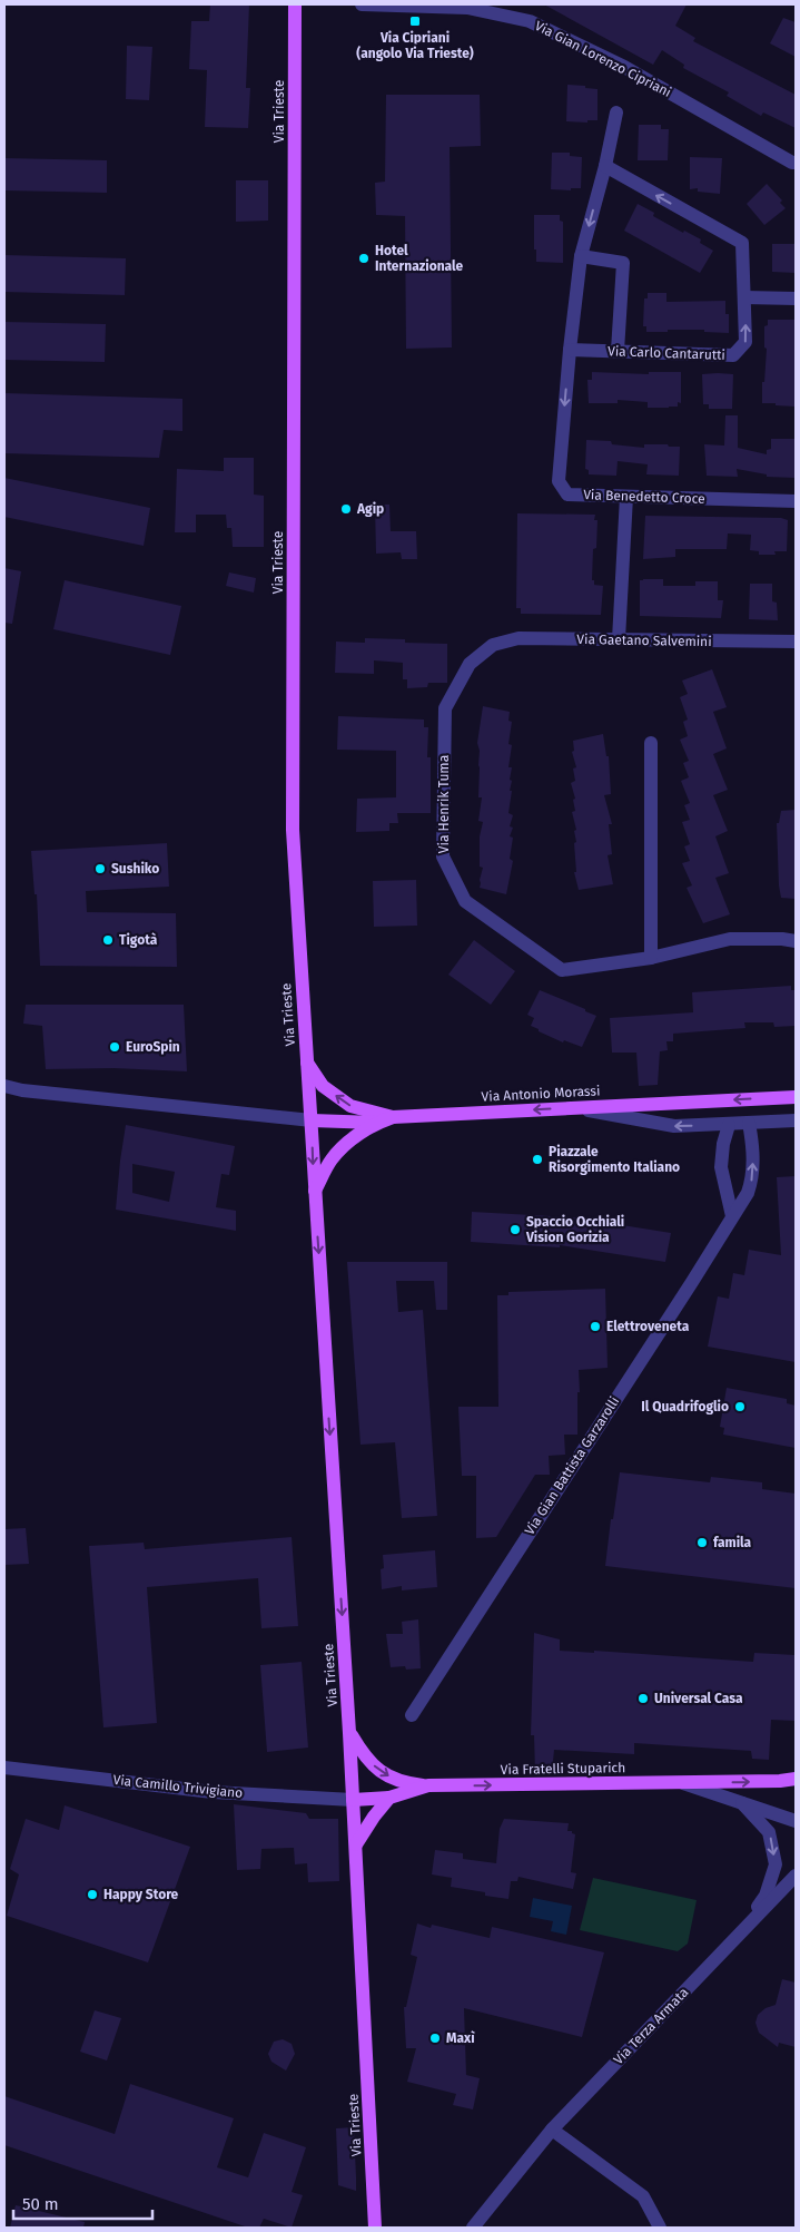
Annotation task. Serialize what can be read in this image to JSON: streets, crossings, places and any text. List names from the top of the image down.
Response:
{
  "streets": {
    "main road": ["Via Trieste", "Via Antonio Morassi", "Via Fratelli Stuparich"],
    "street": [
      "Via Gian Lorenzo Cipriani",
      "Via Carlo Cantarutti",
      "Via Benedetto Croce",
      "Via Gaetano Salvemini",
      "Via Henrik Tuma",
      "Via Gian Battista Garzarolli",
      "Via Camillo Trivigiano",
      "Via Terza Armata"
    ]
  },
  "crossings": [
    ["Via Trieste", "Via Antonio Morassi"],
    ["Via Trieste", "Via Fratelli Stuparich"],
    ["Via Trieste", "Via Camillo Trivigiano"],
    ["Via Carlo Cantarutti", "Via Benedetto Croce"],
    ["Via Gaetano Salvemini", "Via Henrik Tuma"],
    ["Via Fratelli Stuparich", "Via Camillo Trivigiano"]
  ],
  "one_way": ["Via Antonio Morassi", "Via Fratelli Stuparich"],
  "places": {
    "transit": ["Via Cipriani (angolo Via Trieste)"],
    "other": [
      "Hotel Internazionale",
      "Agip",
      "Sushiko",
      "Tigotà",
      "EuroSpin",
      "Piazzale Risorgimento Italiano",
      "Spaccio Occhiali Vision Gorizia",
      "Elettroveneta",
      "Il Quadrifoglio",
      "famila",
      "Universal Casa",
      "Happy Store",
      "Maxì"
    ]
  },
  "scale_bar": "50 m"
}
